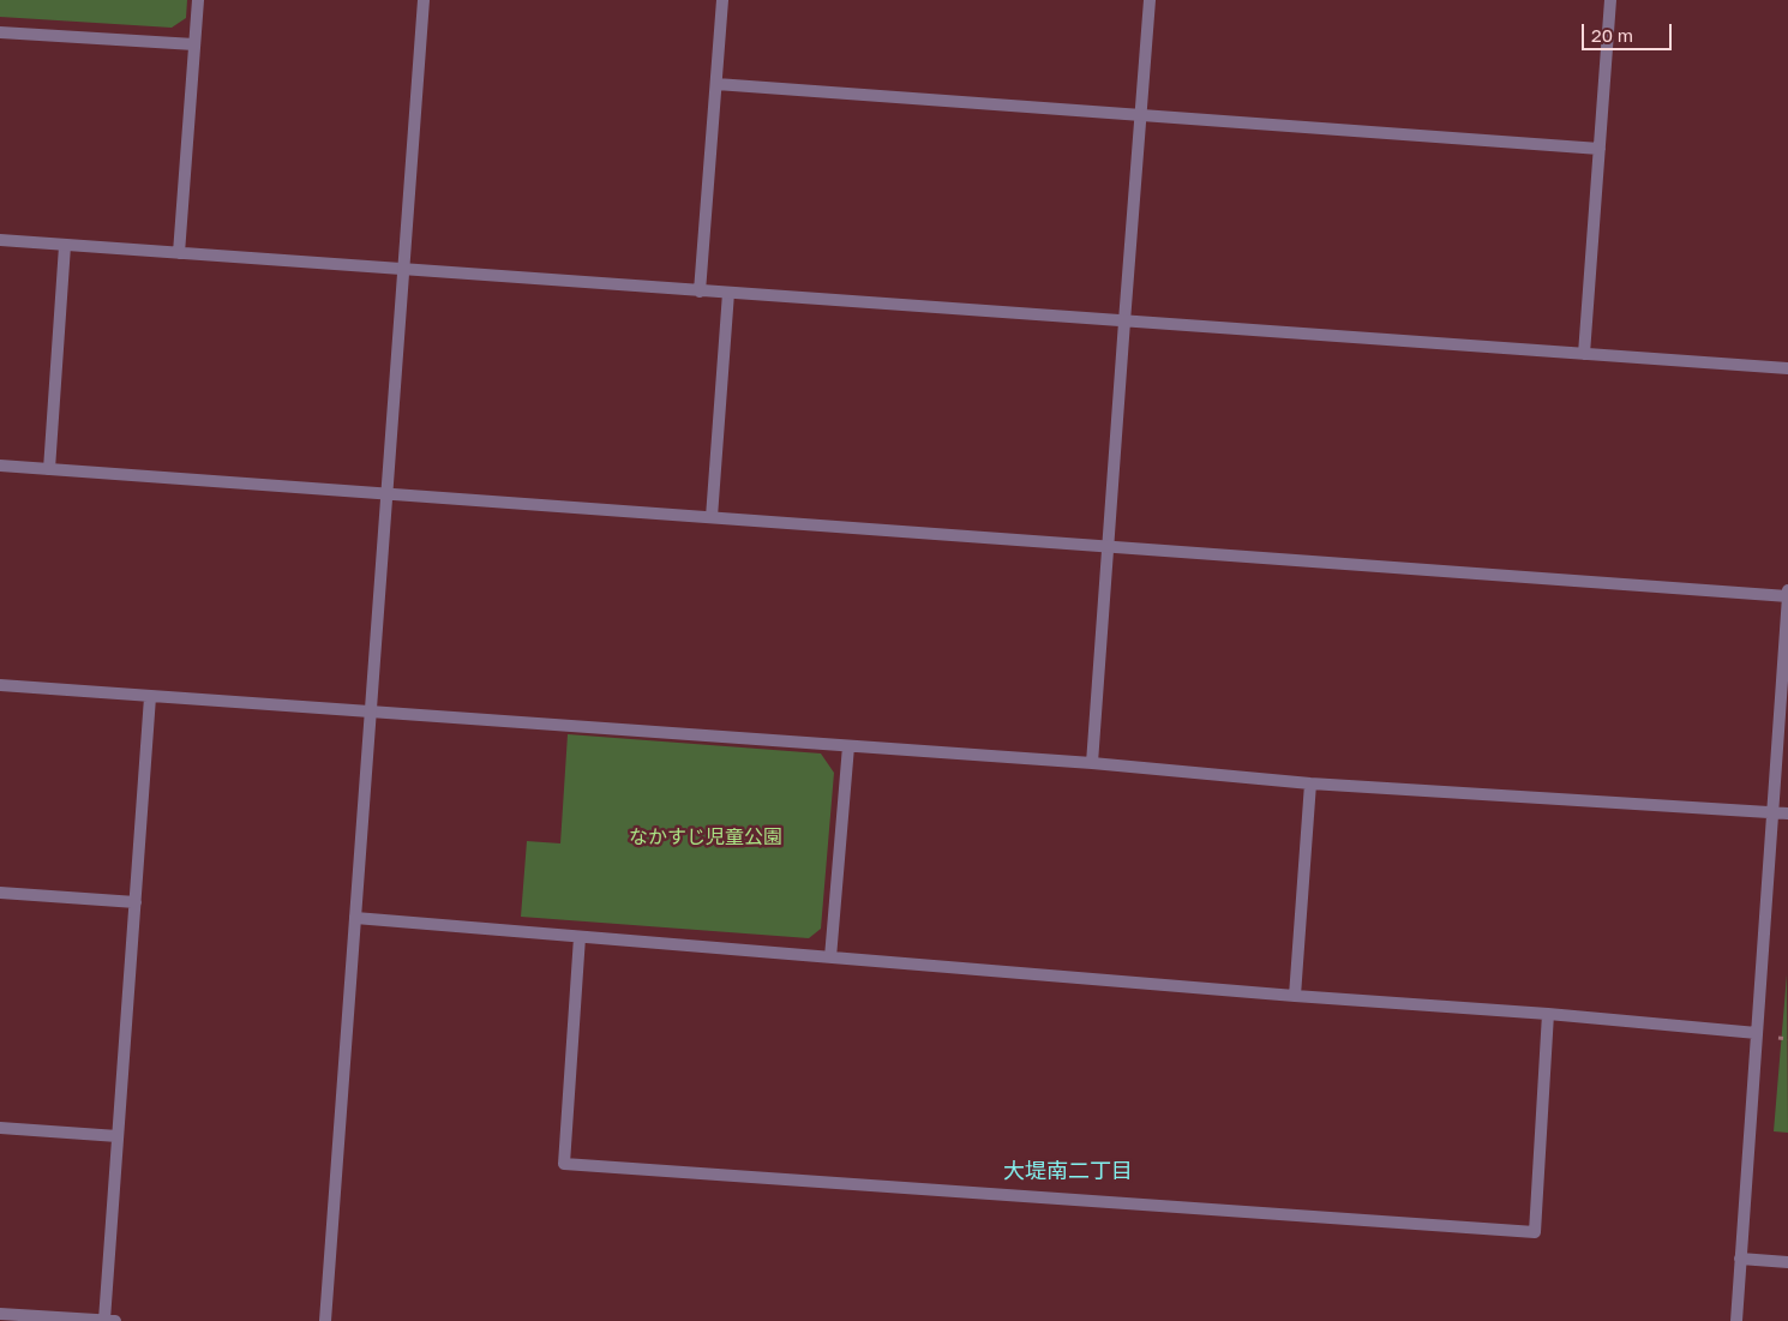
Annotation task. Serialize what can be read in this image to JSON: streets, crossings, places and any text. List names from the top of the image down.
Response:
{
  "districts": ["大堤南二丁目"],
  "parks": ["なかすじ児童公園"],
  "scale_bar": "20 m"
}
